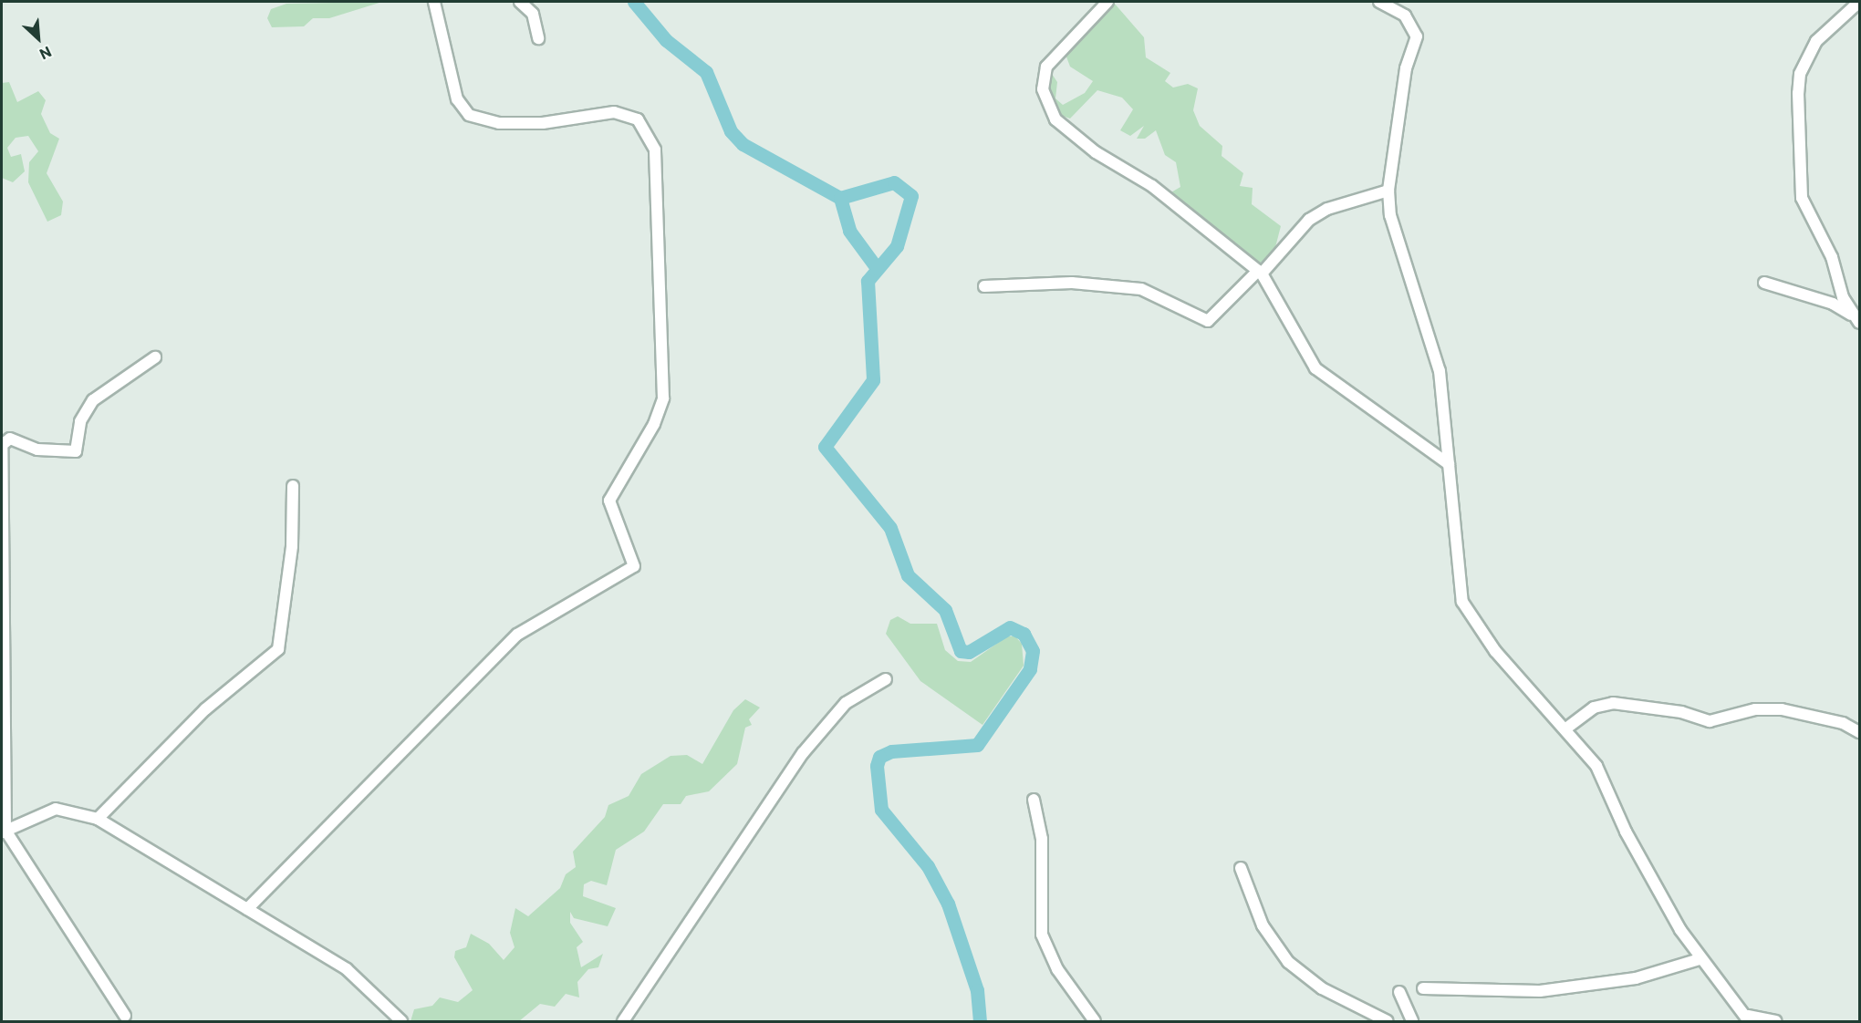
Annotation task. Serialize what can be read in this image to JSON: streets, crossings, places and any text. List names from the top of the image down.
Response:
{
  "north": "bottom right"
}
